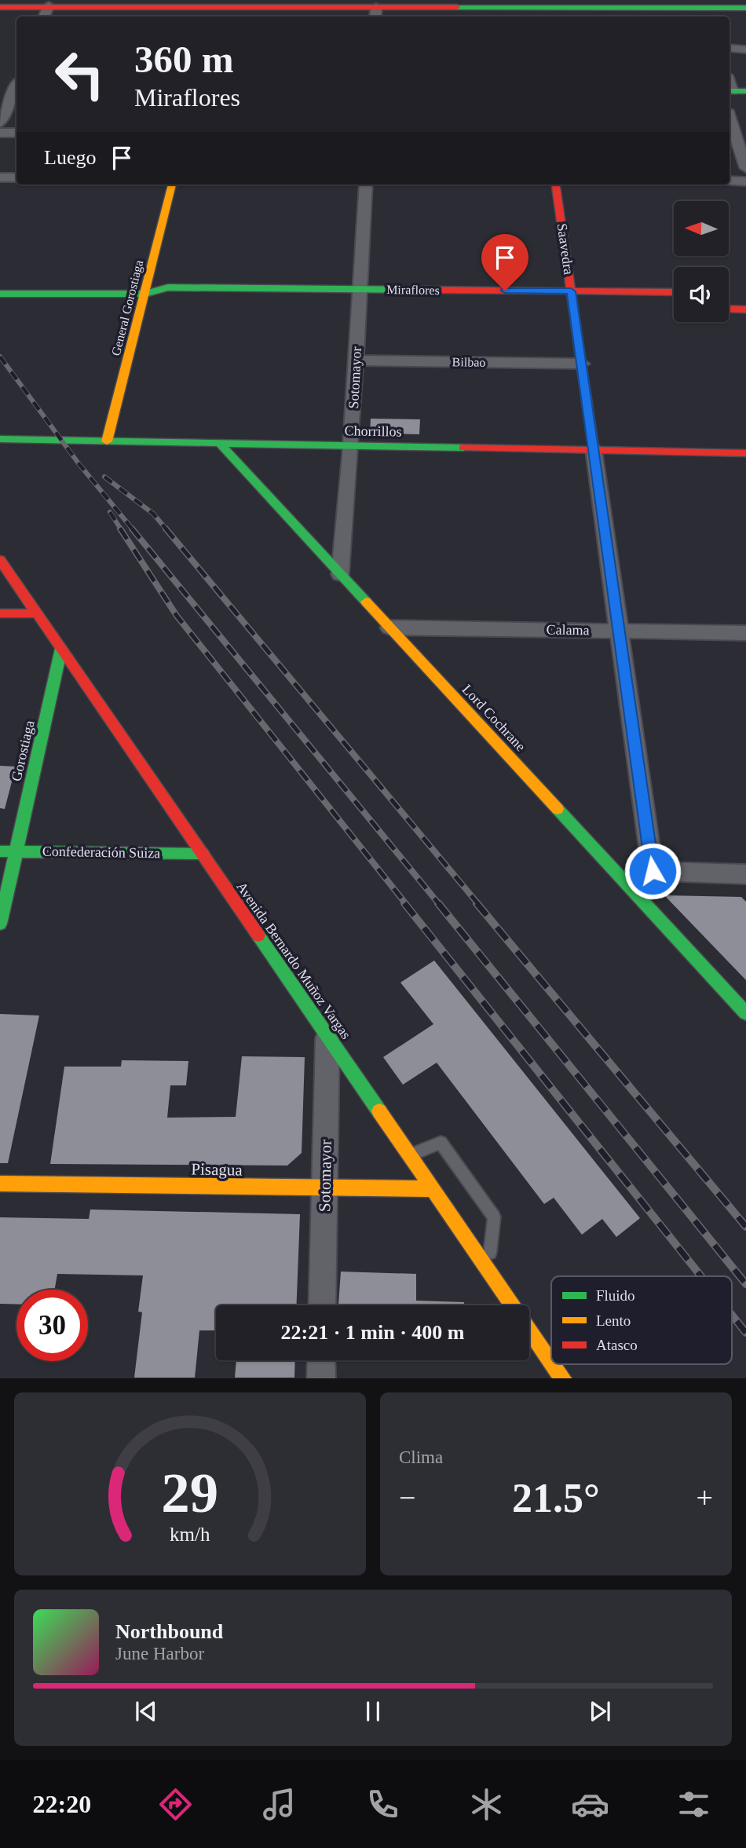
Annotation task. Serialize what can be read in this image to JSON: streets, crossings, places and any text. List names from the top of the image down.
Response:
{
  "streets": {
    "street": [
      "Saavedra",
      "Miraflores",
      "General Gorostiaga",
      "Bilbao",
      "Sotomayor",
      "Chorrillos",
      "Calama",
      "Lord Cochrane",
      "Gorostiaga",
      "Confederación Suiza",
      "Avenida Bernardo Muñoz Vargas",
      "Pisagua"
    ]
  },
  "crossings": [
    ["Saavedra", "Miraflores"],
    ["Saavedra", "Bilbao"],
    ["Saavedra", "Chorrillos"],
    ["Saavedra", "Calama"],
    ["Miraflores", "General Gorostiaga"],
    ["Miraflores", "Sotomayor"],
    ["General Gorostiaga", "Chorrillos"],
    ["Bilbao", "Sotomayor"],
    ["Sotomayor", "Chorrillos"],
    ["Sotomayor", "Lord Cochrane"],
    ["Sotomayor", "Avenida Bernardo Muñoz Vargas"],
    ["Sotomayor", "Pisagua"],
    ["Chorrillos", "Lord Cochrane"],
    ["Calama", "Lord Cochrane"],
    ["Gorostiaga", "Confederación Suiza"],
    ["Gorostiaga", "Avenida Bernardo Muñoz Vargas"],
    ["Confederación Suiza", "Avenida Bernardo Muñoz Vargas"],
    ["Avenida Bernardo Muñoz Vargas", "Pisagua"]
  ],
  "legend": ["Fluido", "Lento", "Atasco"],
  "north": "left",
  "page": {
    "turn": ["360 m", "Miraflores"],
    "then": "Luego",
    "limit": "30",
    "trip": "22:21 · 1 min · 400 m",
    "tile": "Clima",
    "heat": ["−", "21.5°", "+"],
    "song": ["Northbound", "June Harbor"],
    "tabs": "22:20",
    "gauge": ["29", "km/h"]
  }
}
